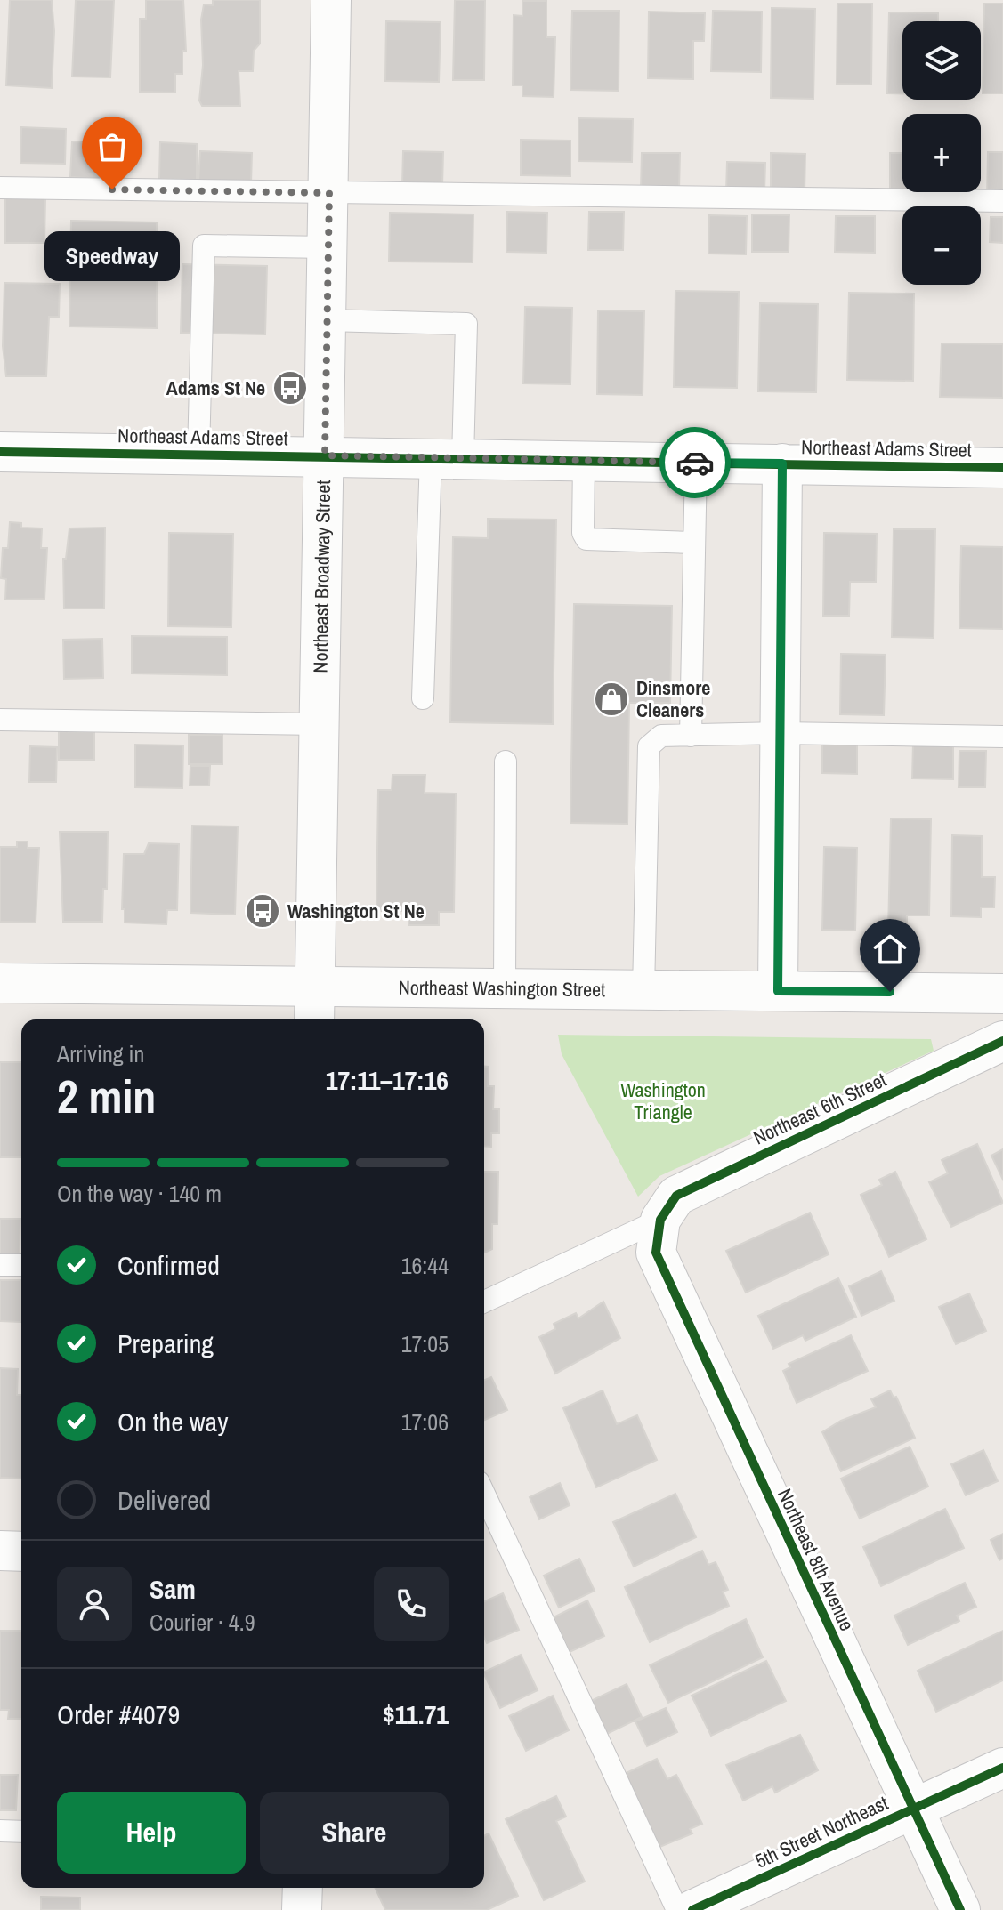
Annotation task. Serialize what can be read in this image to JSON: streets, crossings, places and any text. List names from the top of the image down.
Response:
{
  "streets": {
    "street": [
      "Northeast Adams Street",
      "Northeast Broadway Street",
      "Northeast Washington Street",
      "Northeast 6th Street",
      "Northeast 8th Avenue",
      "5th Street Northeast"
    ]
  },
  "crossings": [
    ["Northeast Adams Street", "Northeast Broadway Street"],
    ["Northeast Broadway Street", "Northeast Washington Street"],
    ["Northeast 6th Street", "Northeast 8th Avenue"],
    ["Northeast 8th Avenue", "5th Street Northeast"]
  ],
  "parks": ["Washington Triangle"],
  "places": {
    "other": ["Speedway"],
    "bus stop": ["Adams St Ne", "Washington St Ne"],
    "shop": ["Dinsmore Cleaners"]
  },
  "page": {
    "map_buttons": ["+", "−"],
    "bubble": "Speedway",
    "heading": ["2 min", "Arriving in", "17:11–17:16"],
    "panel": [
      "Sam",
      "Courier · 4.9",
      "Order #4079",
      "$11.71"
    ],
    "bar": "On the way · 140 m",
    "list": [
      ["Confirmed", "16:44"],
      ["Preparing", "17:05"],
      ["On the way", "17:06"],
      "Delivered"
    ],
    "buttons": ["Help", "Share"]
  }
}
